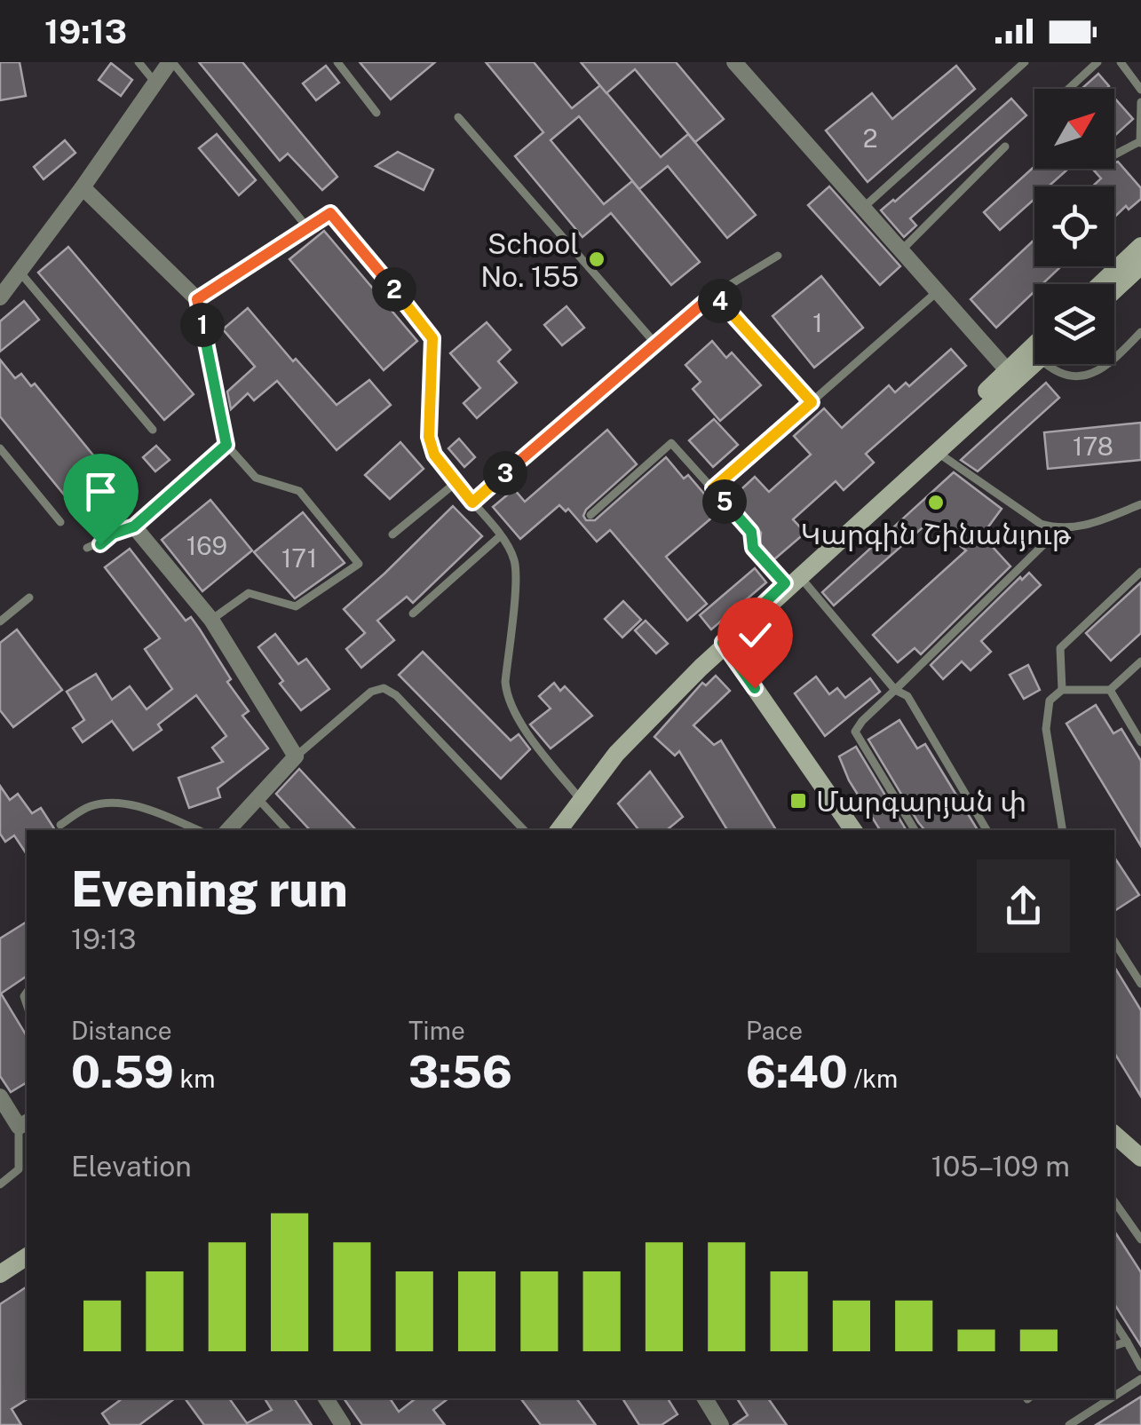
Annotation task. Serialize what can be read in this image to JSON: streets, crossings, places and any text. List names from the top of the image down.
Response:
{
  "places": {
    "other": ["School No. 155", "Կարգին Շինանյութ"],
    "transit": ["Մարգարյան փ"]
  },
  "house_numbers": [
    "2",
    "1",
    "178",
    "169",
    "171"
  ],
  "north": "top right",
  "page": {
    "status": "19:13",
    "pins": [
      "2",
      "4",
      "1",
      "3",
      "5"
    ],
    "heading": ["Evening run", "19:13"],
    "stats": [
      ["Distance", "0.59 km"],
      ["Time", "3:56"],
      ["Pace", "6:40 /km"]
    ],
    "chart": ["Elevation", "105–109 m"]
  }
}
